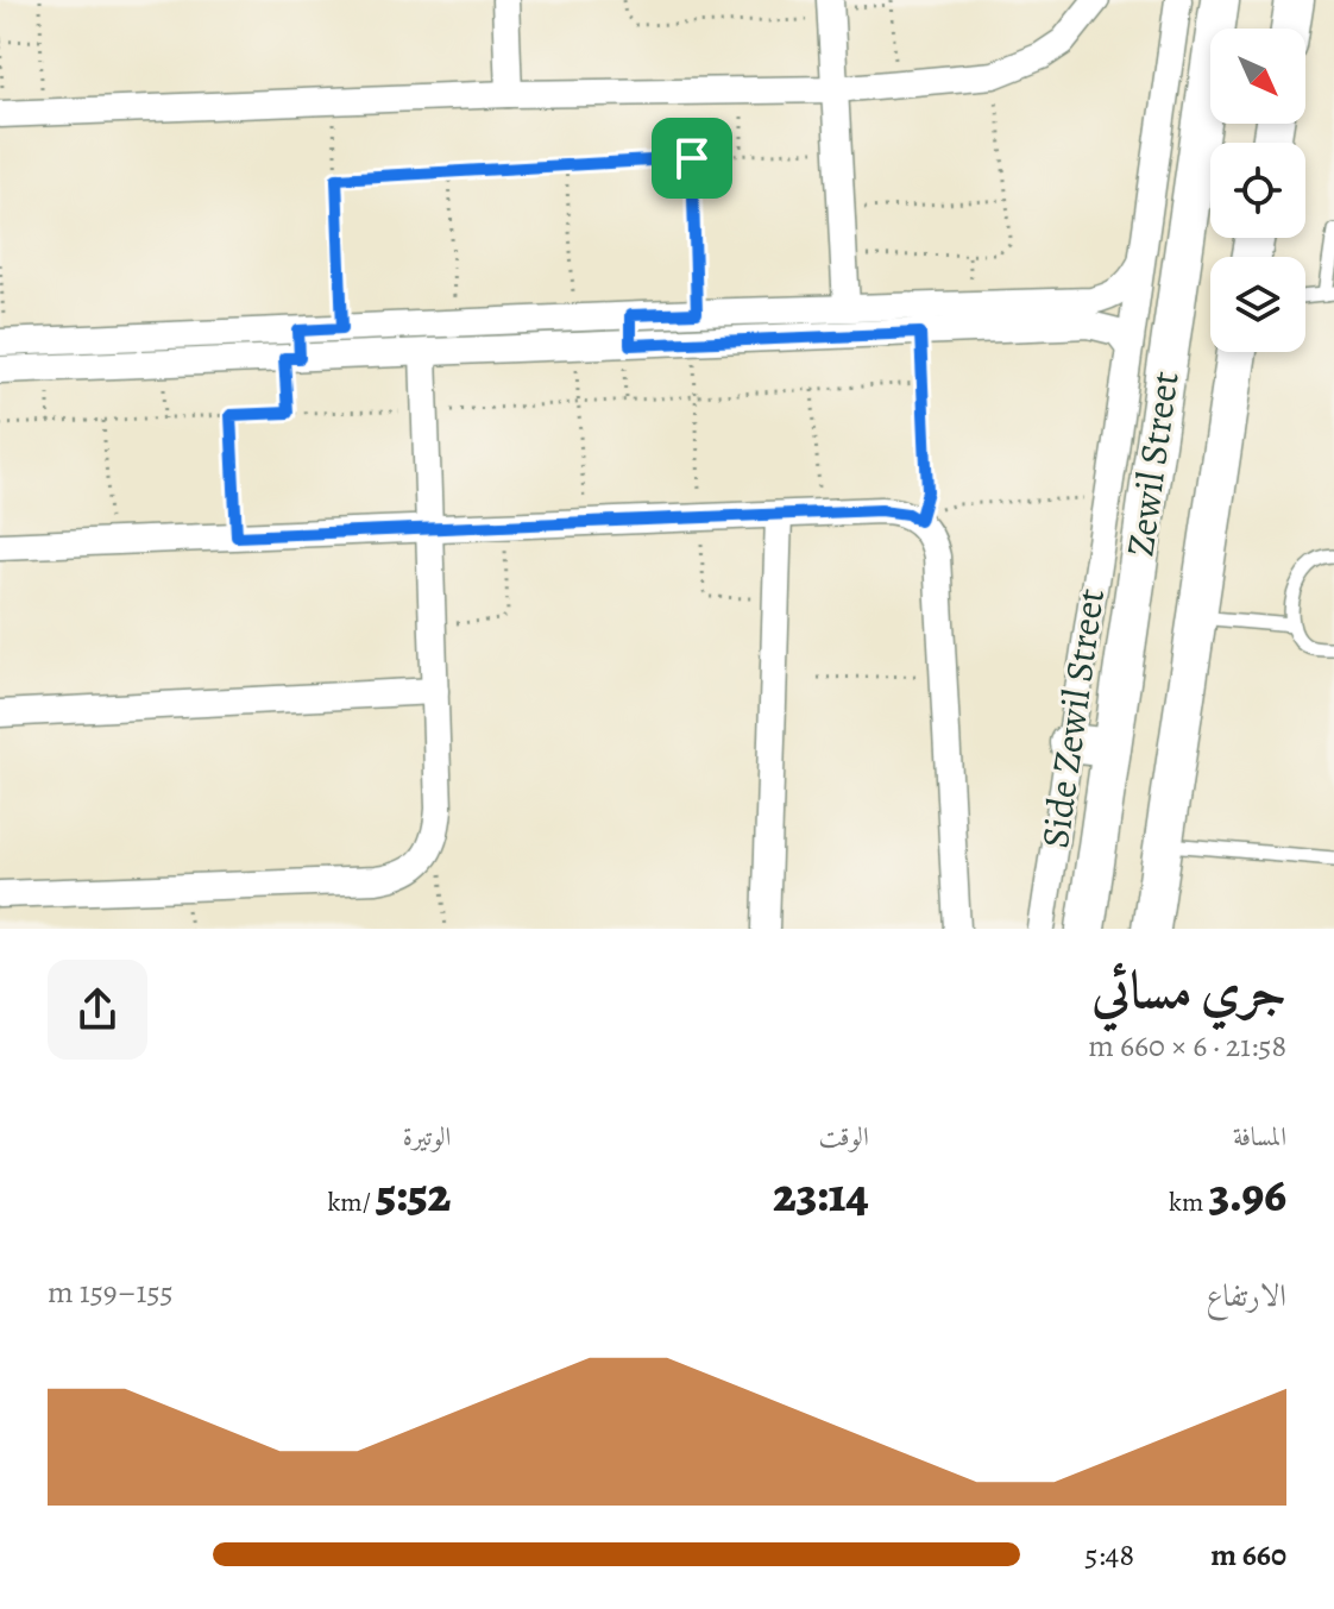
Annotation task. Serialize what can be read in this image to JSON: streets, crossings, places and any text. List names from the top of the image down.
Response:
{
  "streets": {
    "main road": ["Zewil Street"],
    "street": ["Side Zewil Street"]
  },
  "north": "bottom right",
  "page": {
    "heading": ["جري مسائي", "21:58 · 6 × 660 m"],
    "stats": [
      ["المسافة", "3.96 km"],
      ["الوقت", "23:14"],
      ["الوتيرة", "5:52 /km"]
    ],
    "chart": ["الارتفاع", "155–159 m"],
    "list": [
      {
        "name": "660 m",
        "note": "5:48"
      }
    ]
  }
}
